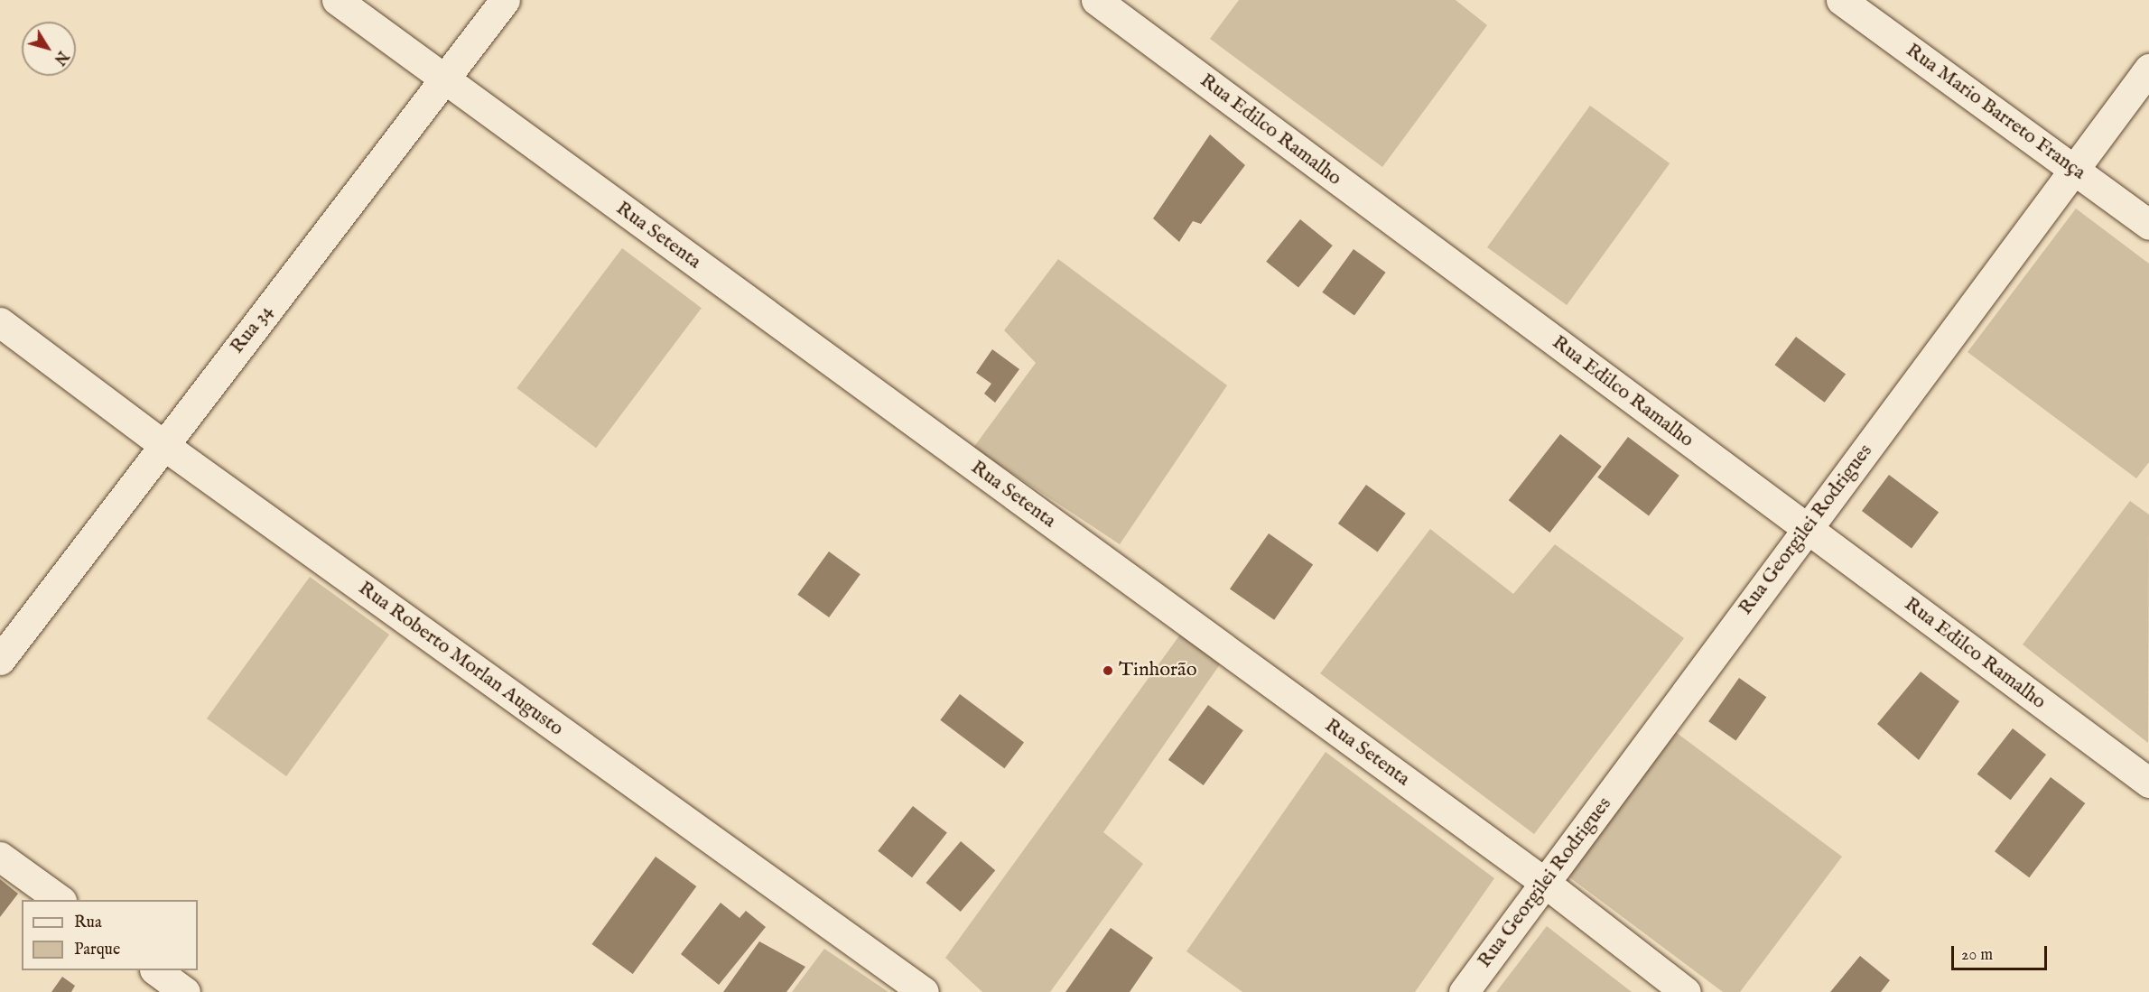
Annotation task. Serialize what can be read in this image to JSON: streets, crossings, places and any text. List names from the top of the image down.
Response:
{
  "streets": {
    "street": [
      "Rua Mario Barreto França",
      "Rua Edilco Ramalho",
      "Rua Setenta",
      "Rua 34",
      "Rua Georgilei Rodrigues",
      "Rua Roberto Morlan Augusto"
    ]
  },
  "crossings": [
    ["Rua Mario Barreto França", "Rua Georgilei Rodrigues"],
    ["Rua Edilco Ramalho", "Rua Georgilei Rodrigues"],
    ["Rua Setenta", "Rua 34"],
    ["Rua Setenta", "Rua Georgilei Rodrigues"],
    ["Rua 34", "Rua Roberto Morlan Augusto"]
  ],
  "places": ["Tinhorão"],
  "legend": ["Rua", "Parque"],
  "scale_bar": "20 m",
  "north": "bottom right"
}
